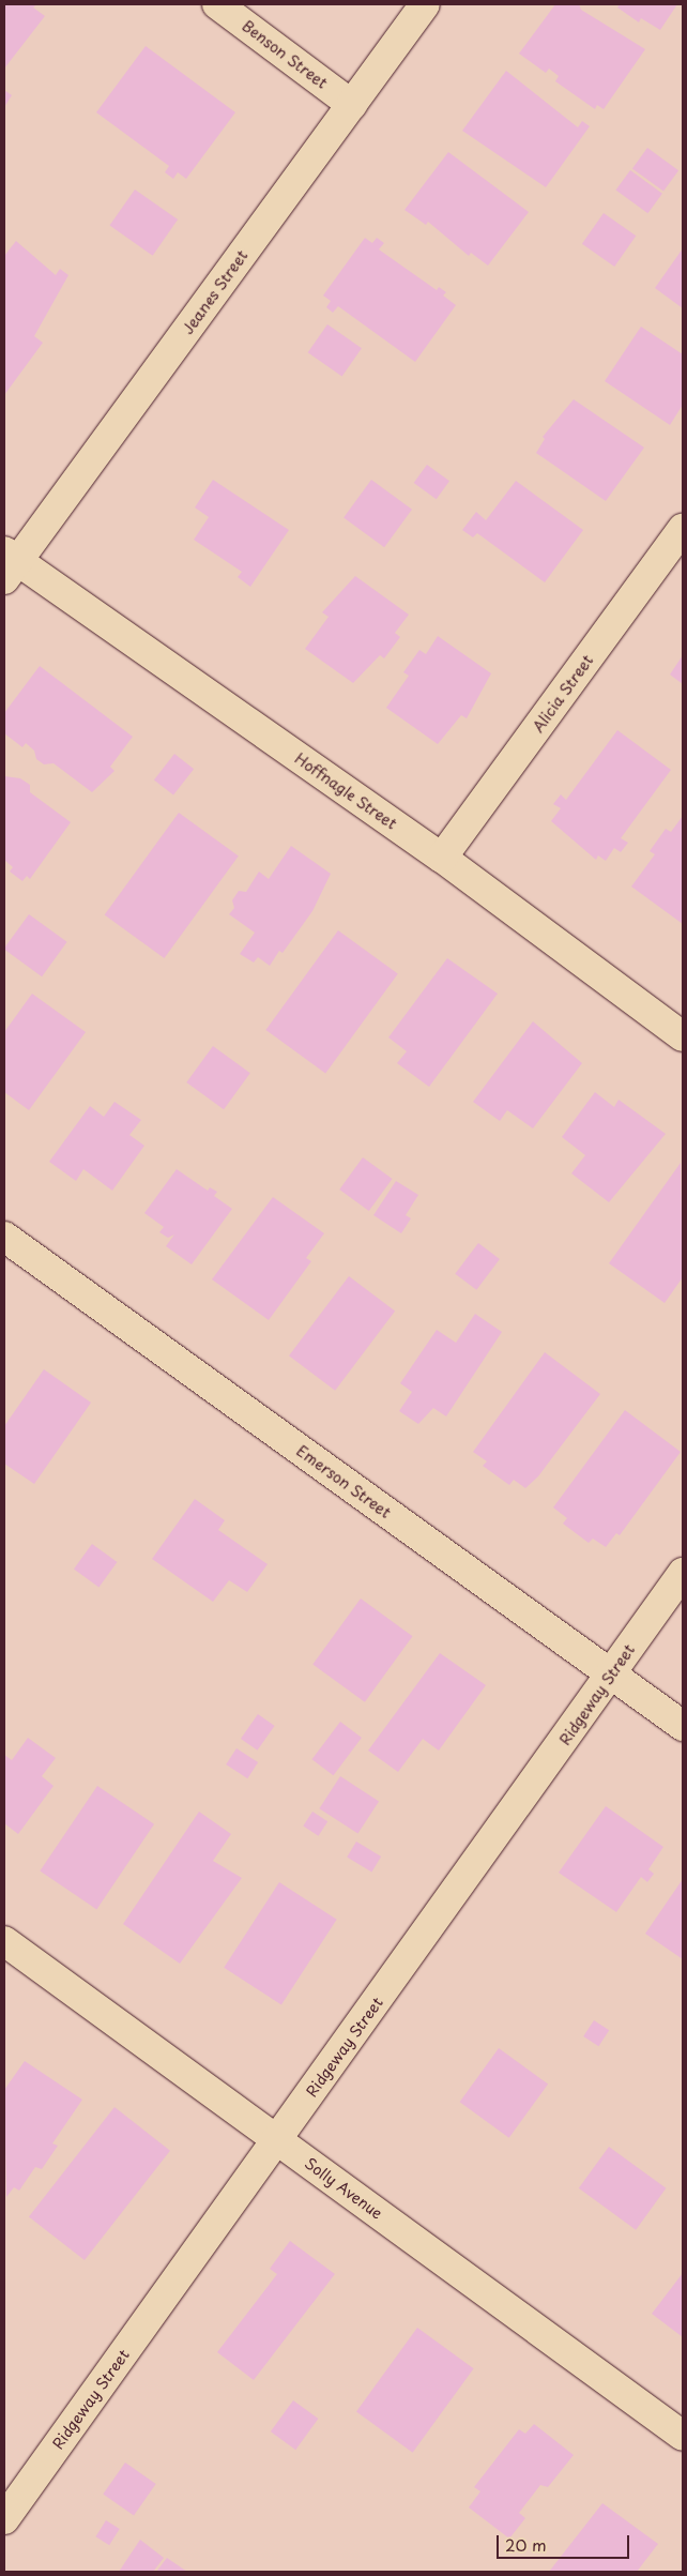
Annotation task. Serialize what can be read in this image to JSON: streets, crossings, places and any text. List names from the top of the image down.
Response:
{
  "streets": {
    "street": [
      "Benson Street",
      "Jeanes Street",
      "Alicia Street",
      "Hoffnagle Street",
      "Emerson Street",
      "Ridgeway Street",
      "Solly Avenue"
    ]
  },
  "crossings": [
    ["Benson Street", "Jeanes Street"],
    ["Jeanes Street", "Hoffnagle Street"],
    ["Alicia Street", "Hoffnagle Street"],
    ["Emerson Street", "Ridgeway Street"],
    ["Ridgeway Street", "Solly Avenue"]
  ],
  "scale_bar": "20 m"
}
